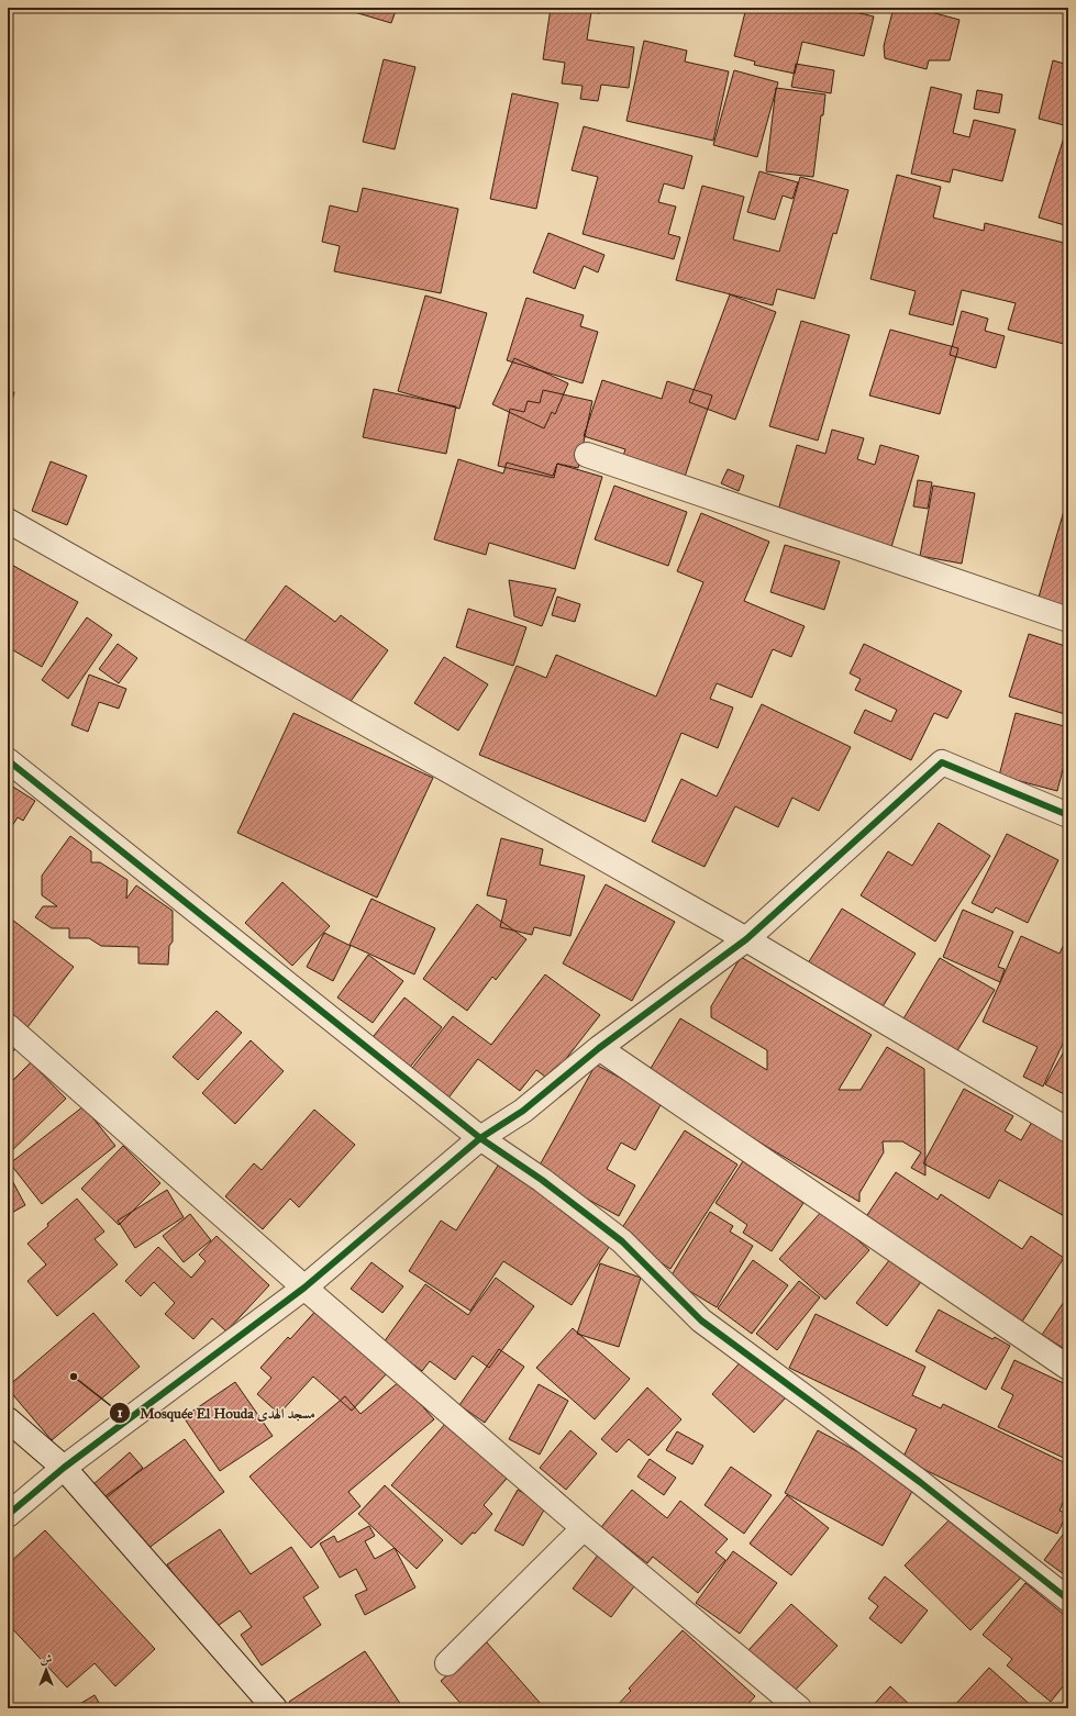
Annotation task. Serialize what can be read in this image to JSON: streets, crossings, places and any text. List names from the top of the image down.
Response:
{
  "places": ["Mosquée El Houda مسجد الهدى"],
  "north": "top"
}
